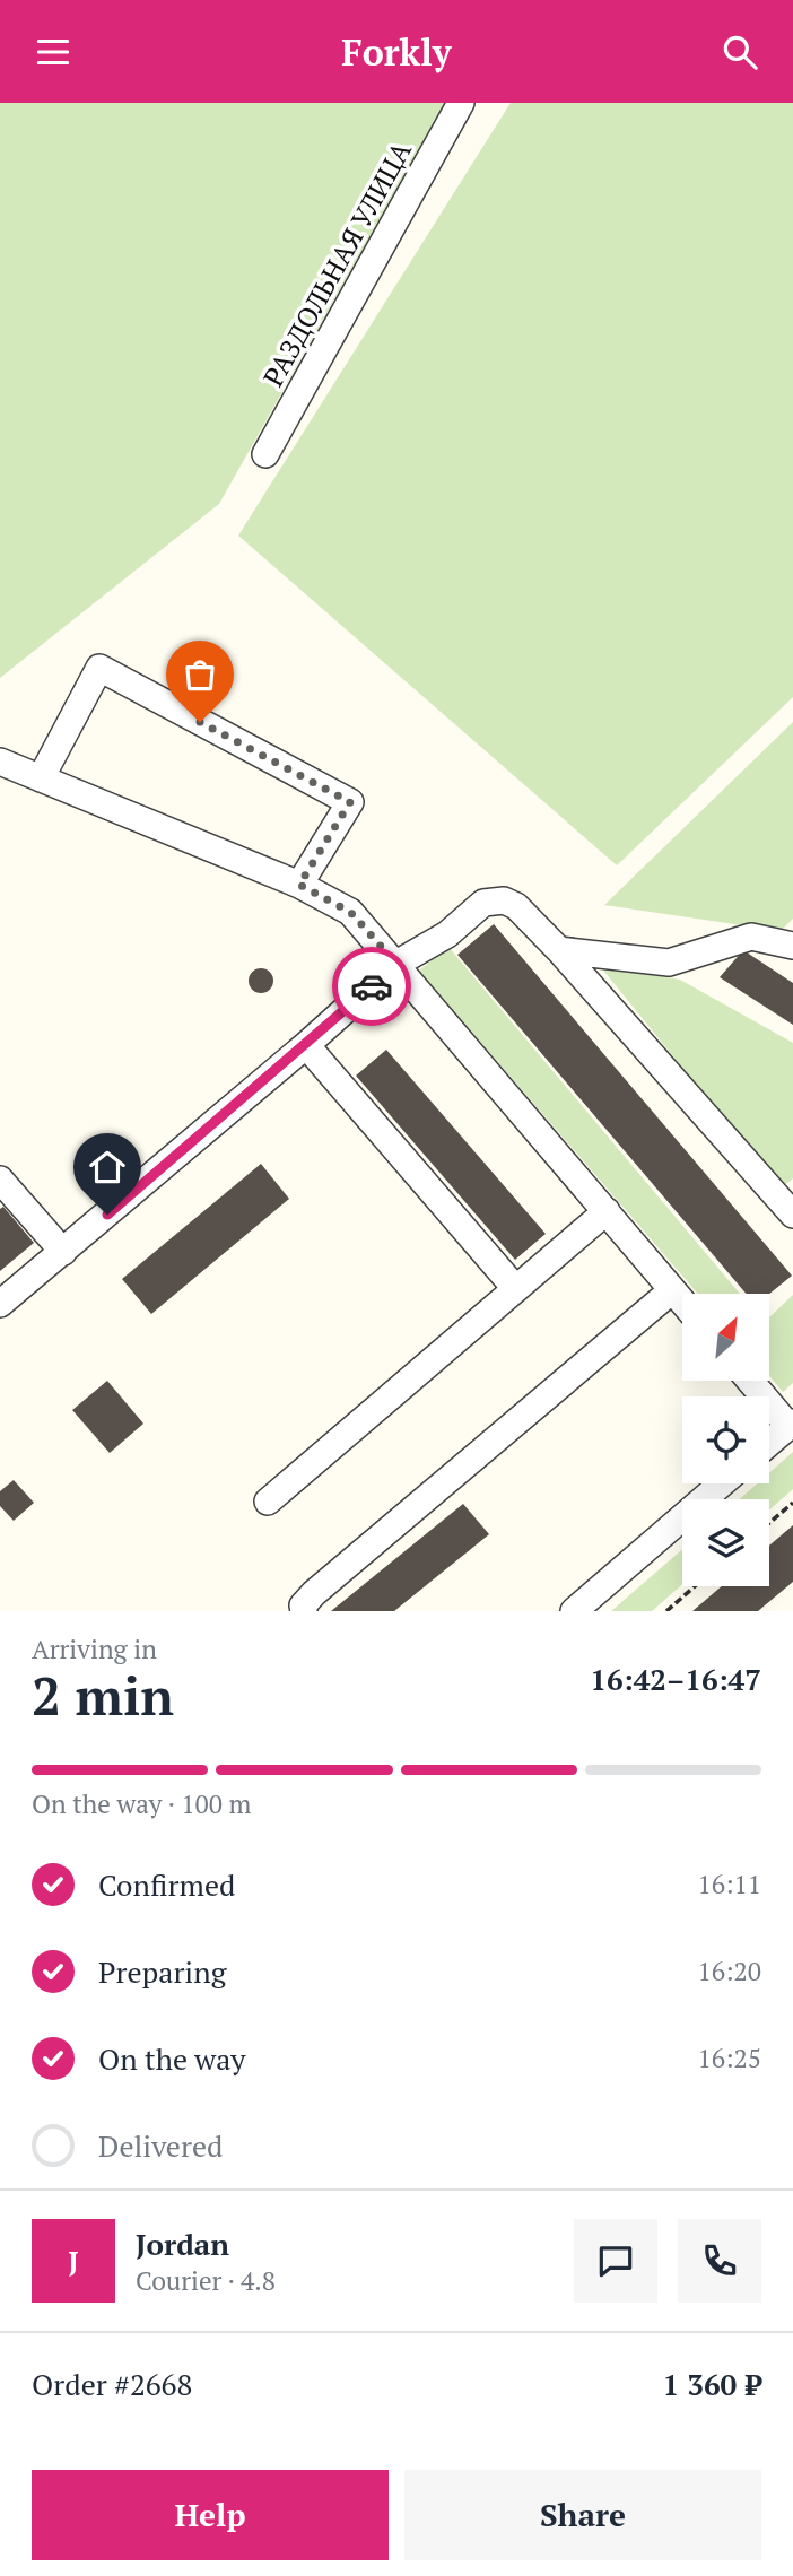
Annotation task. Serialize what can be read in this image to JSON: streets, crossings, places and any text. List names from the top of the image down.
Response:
{
  "streets": {
    "street": ["РАЗДОЛЬНАЯ УЛИЦА"]
  },
  "north": "top right",
  "page": {
    "header": "Forkly",
    "heading": ["2 min", "Arriving in", "16:42–16:47"],
    "panel": [
      "Jordan",
      "Courier · 4.8",
      "Order #2668",
      "1 360 ₽"
    ],
    "bar": "On the way · 100 m",
    "list": [
      ["Confirmed", "16:11"],
      ["Preparing", "16:20"],
      ["On the way", "16:25"],
      "Delivered"
    ],
    "round": "J",
    "buttons": ["Help", "Share"]
  }
}
